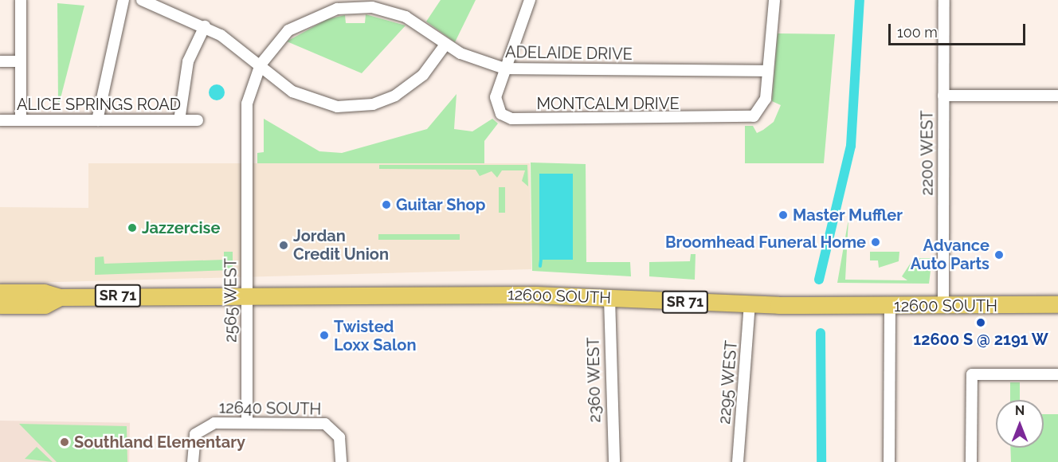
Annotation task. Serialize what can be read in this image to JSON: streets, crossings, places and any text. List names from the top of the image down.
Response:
{
  "streets": {
    "main road": ["SR 71", "12600 SOUTH"],
    "street": [
      "ADELAIDE DRIVE",
      "MONTCALM DRIVE",
      "ALICE SPRINGS ROAD",
      "2200 WEST",
      "2565 WEST",
      "2360 WEST",
      "2295 WEST",
      "12640 SOUTH"
    ]
  },
  "crossings": [
    ["ADELAIDE DRIVE", "MONTCALM DRIVE"],
    ["ADELAIDE DRIVE", "2565 WEST"],
    ["2200 WEST", "12600 SOUTH"],
    ["12600 SOUTH", "2565 WEST"],
    ["12600 SOUTH", "2360 WEST"],
    ["12600 SOUTH", "2295 WEST"],
    ["2565 WEST", "12640 SOUTH"]
  ],
  "places": [
    "Guitar Shop",
    "Master Muffler",
    "Jazzercise",
    "Broomhead Funeral Home",
    "Jordan Credit Union",
    "Advance Auto Parts",
    "12600 S @ 2191 W",
    "Twisted Loxx Salon",
    "Southland Elementary"
  ],
  "scale_bar": "100 m",
  "north": "top"
}
